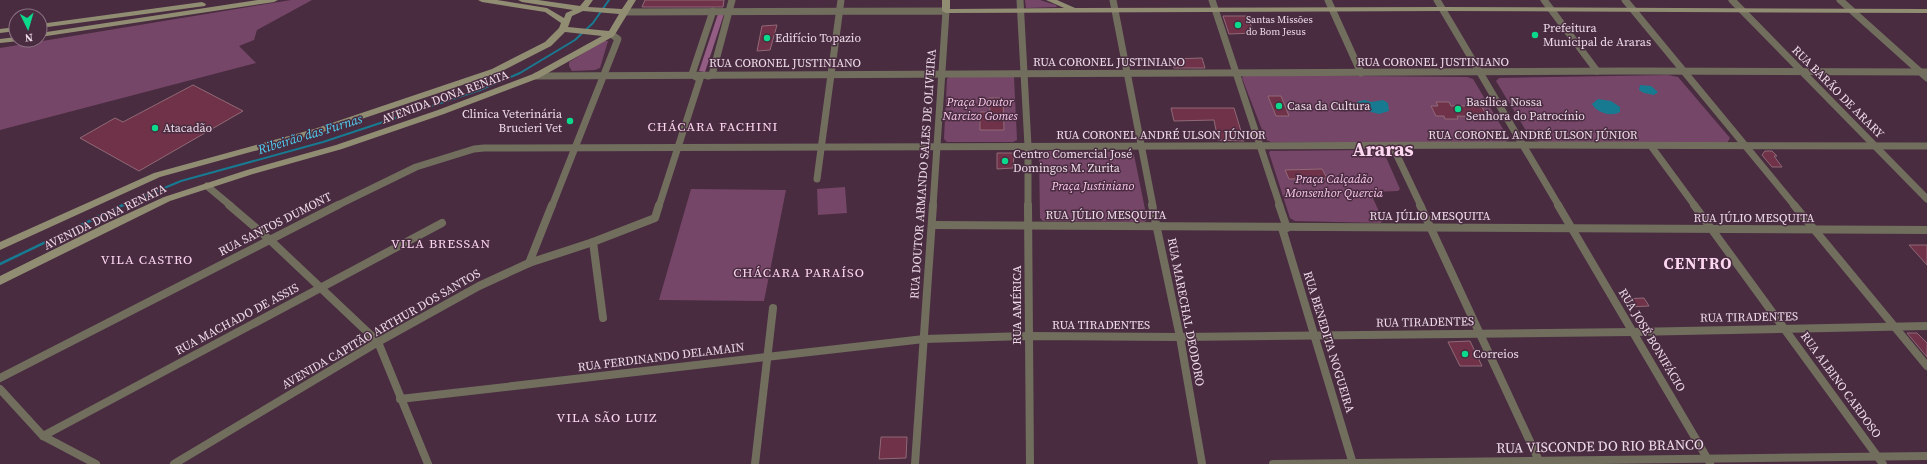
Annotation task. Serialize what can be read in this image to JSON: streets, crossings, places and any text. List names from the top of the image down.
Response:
{
  "streets": {
    "main road": ["AVENIDA DONA RENATA"],
    "street": [
      "RUA CORONEL JUSTINIANO",
      "RUA BARÃO DE ARARY",
      "RUA CORONEL ANDRÉ ULSON JÚNIOR",
      "RUA DOUTOR ARMANDO SALES DE OLIVEIRA",
      "RUA JÚLIO MESQUITA",
      "RUA SANTOS DUMONT",
      "RUA AMÉRICA",
      "RUA MARECHAL DEODORO",
      "RUA TIRADENTES",
      "RUA MACHADO DE ASSIS",
      "AVENIDA CAPITÃO ARTHUR DOS SANTOS",
      "RUA JOSÉ BONIFÁCIO",
      "RUA BENEDITA NOGUEIRA",
      "RUA FERDINANDO DELAMAIN",
      "RUA ALBINO CARDOSO",
      "RUA VISCONDE DO RIO BRANCO"
    ]
  },
  "crossings": [
    ["RUA CORONEL JUSTINIANO", "RUA BARÃO DE ARARY"],
    ["RUA CORONEL JUSTINIANO", "AVENIDA DONA RENATA"],
    ["RUA CORONEL JUSTINIANO", "RUA DOUTOR ARMANDO SALES DE OLIVEIRA"],
    ["RUA CORONEL JUSTINIANO", "RUA AMÉRICA"],
    ["RUA CORONEL JUSTINIANO", "RUA MARECHAL DEODORO"],
    ["RUA CORONEL JUSTINIANO", "RUA JOSÉ BONIFÁCIO"],
    ["RUA CORONEL JUSTINIANO", "RUA BENEDITA NOGUEIRA"],
    ["RUA BARÃO DE ARARY", "RUA CORONEL ANDRÉ ULSON JÚNIOR"],
    ["RUA CORONEL ANDRÉ ULSON JÚNIOR", "RUA DOUTOR ARMANDO SALES DE OLIVEIRA"],
    ["RUA CORONEL ANDRÉ ULSON JÚNIOR", "RUA SANTOS DUMONT"],
    ["RUA CORONEL ANDRÉ ULSON JÚNIOR", "RUA AMÉRICA"],
    ["RUA CORONEL ANDRÉ ULSON JÚNIOR", "RUA MARECHAL DEODORO"],
    ["RUA CORONEL ANDRÉ ULSON JÚNIOR", "AVENIDA CAPITÃO ARTHUR DOS SANTOS"],
    ["RUA CORONEL ANDRÉ ULSON JÚNIOR", "RUA JOSÉ BONIFÁCIO"],
    ["RUA CORONEL ANDRÉ ULSON JÚNIOR", "RUA BENEDITA NOGUEIRA"],
    ["RUA CORONEL ANDRÉ ULSON JÚNIOR", "RUA ALBINO CARDOSO"],
    ["RUA DOUTOR ARMANDO SALES DE OLIVEIRA", "RUA JÚLIO MESQUITA"],
    ["RUA DOUTOR ARMANDO SALES DE OLIVEIRA", "RUA TIRADENTES"],
    ["RUA DOUTOR ARMANDO SALES DE OLIVEIRA", "RUA FERDINANDO DELAMAIN"],
    ["RUA JÚLIO MESQUITA", "RUA AMÉRICA"],
    ["RUA JÚLIO MESQUITA", "RUA MARECHAL DEODORO"],
    ["RUA JÚLIO MESQUITA", "RUA JOSÉ BONIFÁCIO"],
    ["RUA JÚLIO MESQUITA", "RUA BENEDITA NOGUEIRA"],
    ["RUA JÚLIO MESQUITA", "RUA ALBINO CARDOSO"],
    ["RUA AMÉRICA", "RUA TIRADENTES"],
    ["RUA MARECHAL DEODORO", "RUA TIRADENTES"],
    ["RUA TIRADENTES", "RUA JOSÉ BONIFÁCIO"],
    ["RUA TIRADENTES", "RUA BENEDITA NOGUEIRA"],
    ["RUA TIRADENTES", "RUA FERDINANDO DELAMAIN"],
    ["RUA TIRADENTES", "RUA ALBINO CARDOSO"],
    ["RUA JOSÉ BONIFÁCIO", "RUA VISCONDE DO RIO BRANCO"],
    ["RUA BENEDITA NOGUEIRA", "RUA VISCONDE DO RIO BRANCO"],
    ["RUA ALBINO CARDOSO", "RUA VISCONDE DO RIO BRANCO"]
  ],
  "districts": [
    "CHÁCARA FACHINI",
    "Araras",
    "VILA BRESSAN",
    "VILA CASTRO",
    "CENTRO",
    "CHÁCARA PARAÍSO",
    "VILA SÃO LUIZ"
  ],
  "water": ["Ribeirão das Furnas"],
  "parks": ["Praça Doutor Narcizo Gomes", "Praça Calçadão Monsenhor Quercia", "Praça Justiniano"],
  "places": [
    "Santas Missões do Bom Jesus",
    "Prefeitura Municipal de Araras",
    "Edifício Topazio",
    "Casa da Cultura",
    "Basílica Nossa Senhora do Patrocínio",
    "Clinica Veterinária Brucieri Vet",
    "Atacadão",
    "Centro Comercial José Domingos M. Zurita",
    "Correios"
  ],
  "north": "bottom"
}
